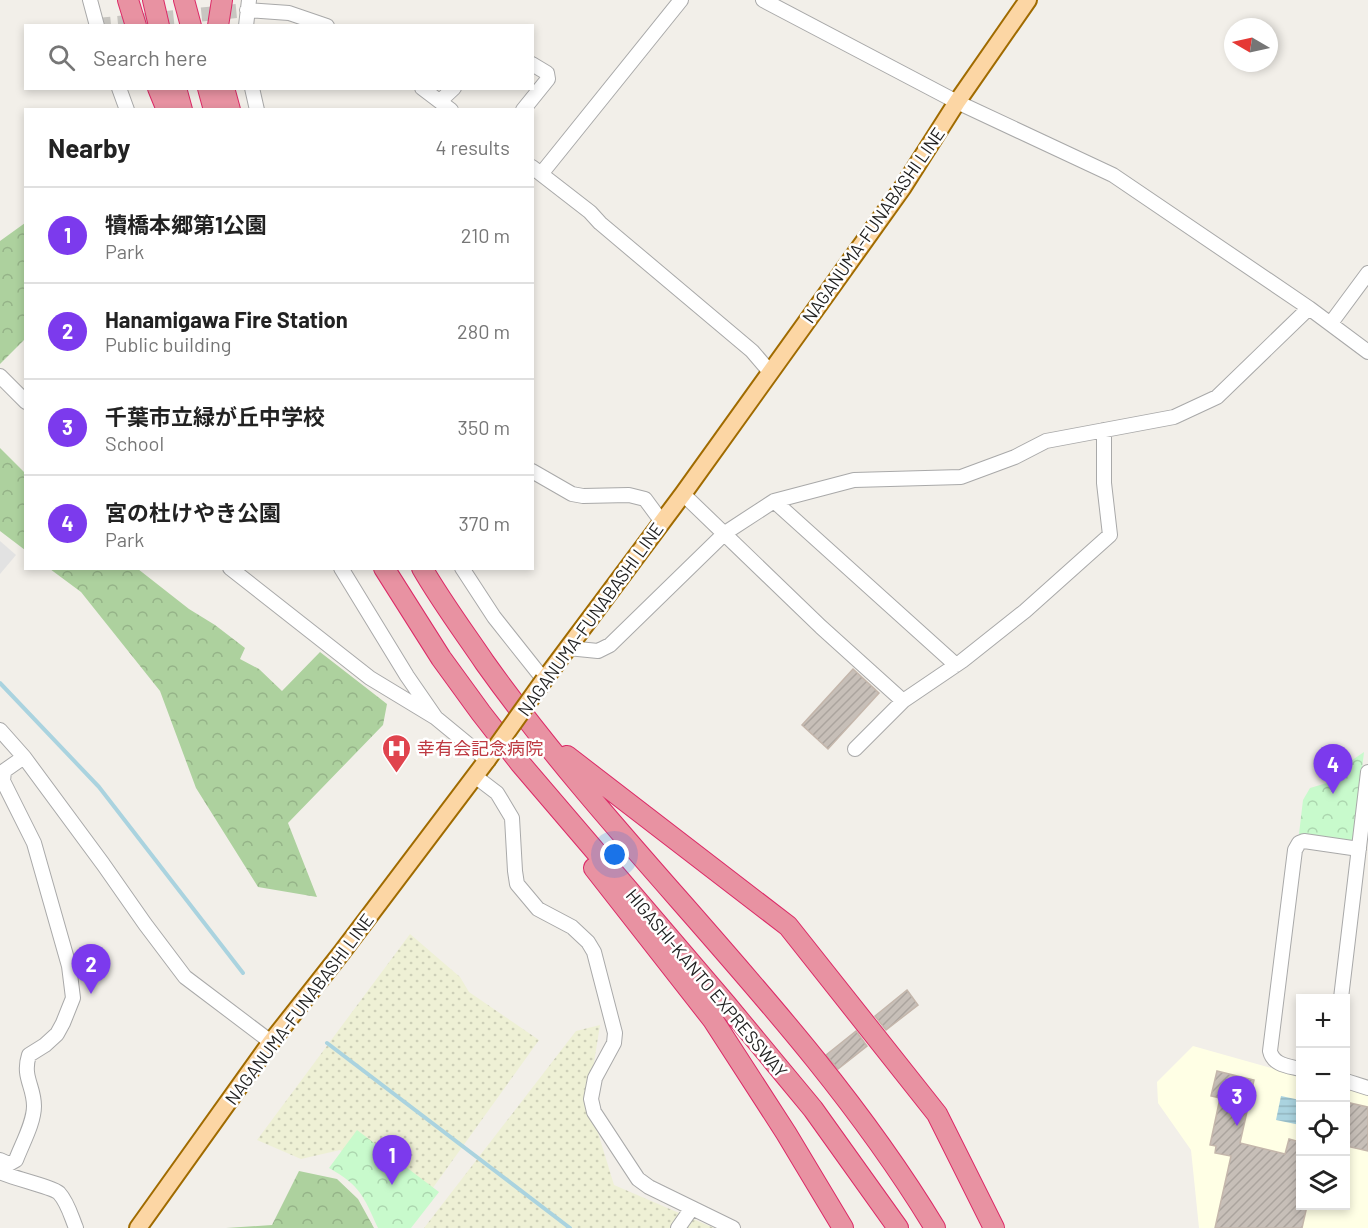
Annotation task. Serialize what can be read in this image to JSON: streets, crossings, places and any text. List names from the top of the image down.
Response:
{
  "streets": {
    "highway": ["HIGASHI-KANTO EXPRESSWAY"],
    "main road": ["NAGANUMA-FUNABASHI LINE"]
  },
  "places": {
    "hospital": ["幸有会記念病院"]
  },
  "north": "left",
  "page": {
    "search": "Search here",
    "heading": ["Nearby", "4 results"],
    "list": [
      {
        "mark": "1",
        "name": "犢橋本郷第1公園",
        "note": "Park",
        "value": "210 m"
      },
      {
        "mark": "2",
        "name": "Hanamigawa Fire Station",
        "note": "Public building",
        "value": "280 m"
      },
      {
        "mark": "3",
        "name": "千葉市立緑が丘中学校",
        "note": "School",
        "value": "350 m"
      },
      {
        "mark": "4",
        "name": "宮の杜けやき公園",
        "note": "Park",
        "value": "370 m"
      }
    ],
    "pins": [
      "4",
      "2",
      "3",
      "1"
    ],
    "map_buttons": ["+", "−"]
  }
}
